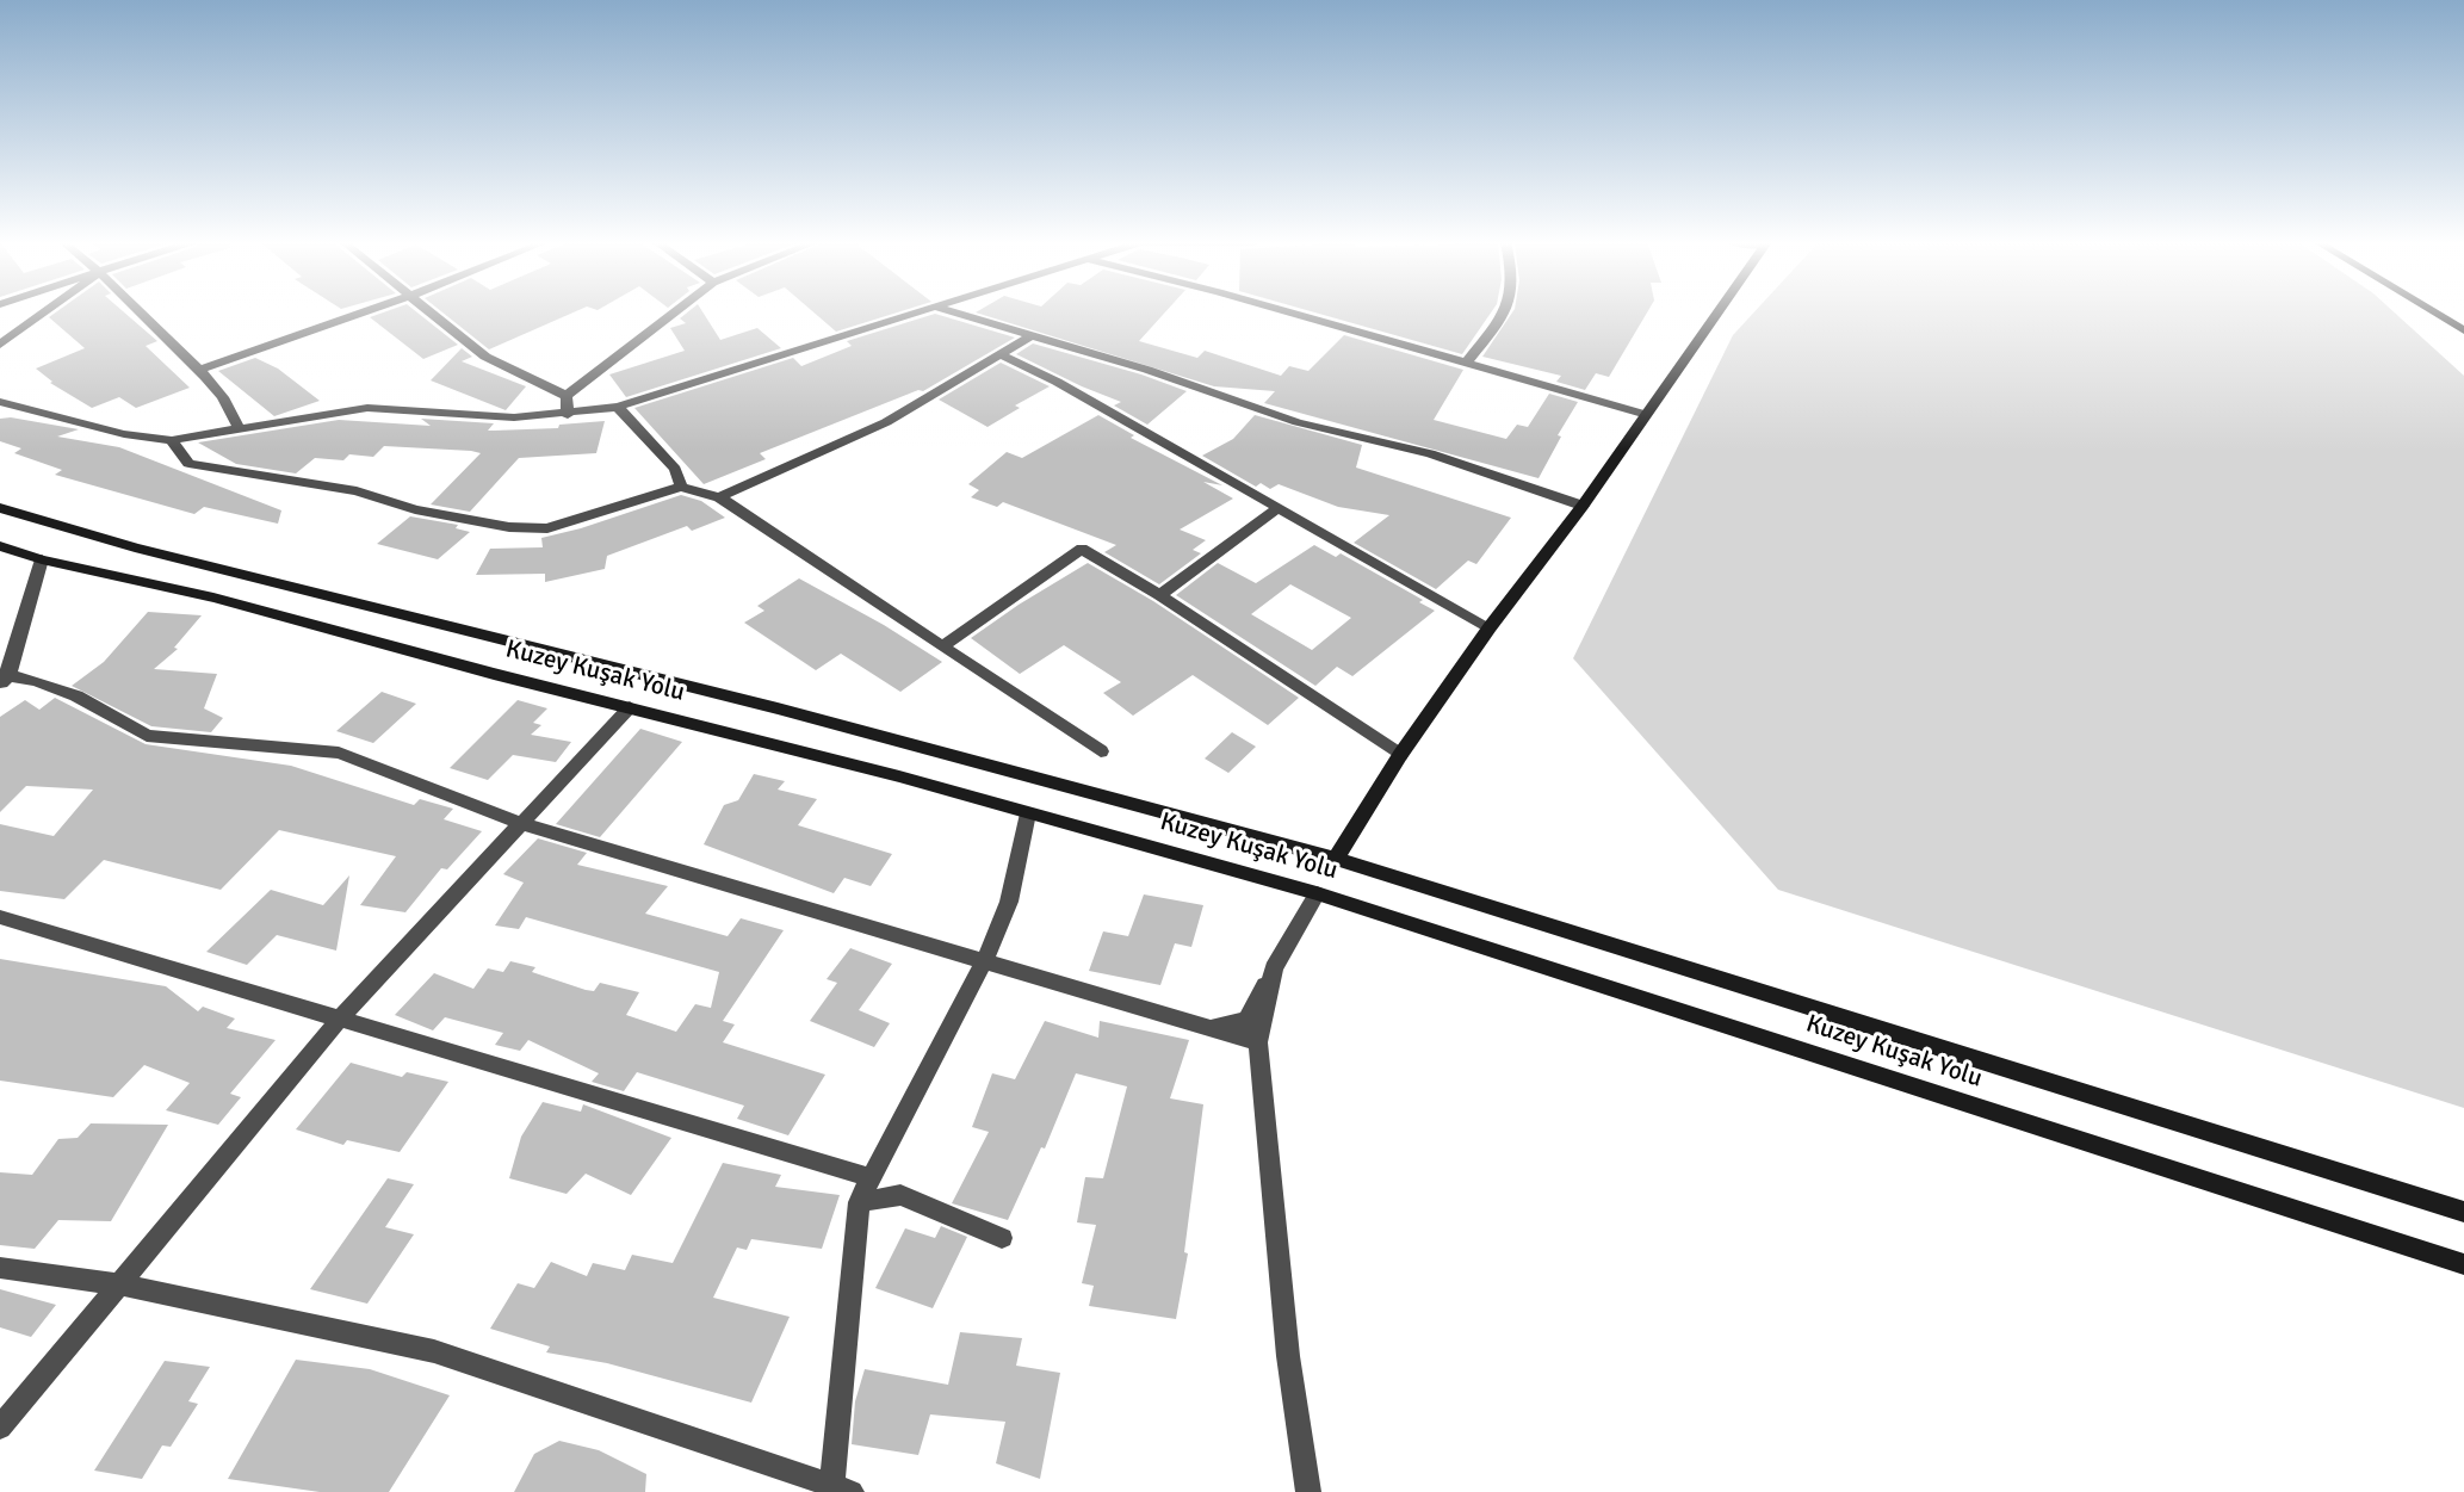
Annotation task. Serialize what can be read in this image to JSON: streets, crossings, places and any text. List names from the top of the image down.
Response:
{
  "streets": {
    "main road": ["Kuzey Kuşak Yolu"]
  }
}
